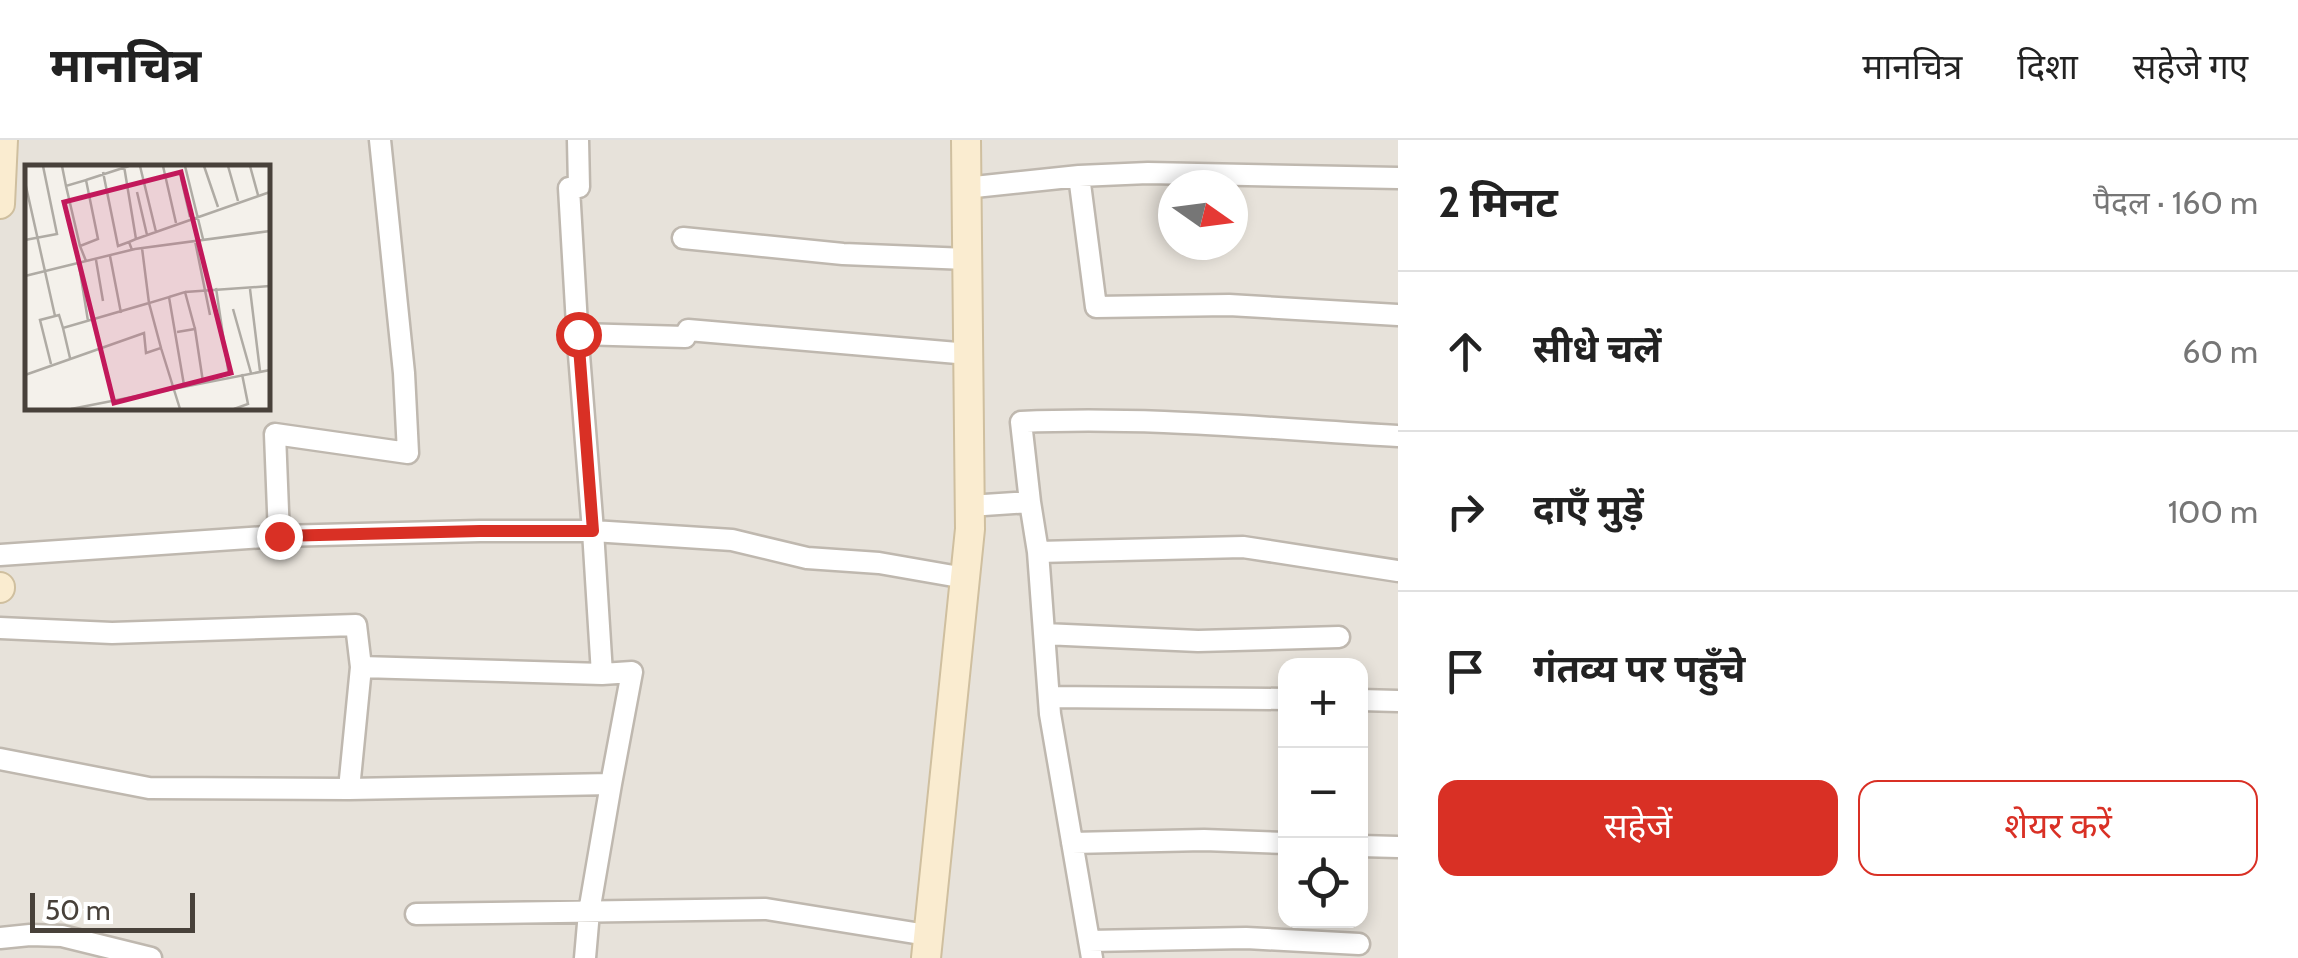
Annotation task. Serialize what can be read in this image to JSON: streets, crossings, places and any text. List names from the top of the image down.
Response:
{
  "scale_bar": "50 m",
  "north": "right",
  "page": {
    "header": "मानचित्र",
    "nav": ["मानचित्र", "दिशा", "सहेजे गए"],
    "heading": ["2 मिनट", "पैदल · 160 m"],
    "list": [
      ["सीधे चलें", "60 m"],
      ["दाएँ मुड़ें", "100 m"],
      "गंतव्य पर पहुँचे"
    ],
    "map_buttons": ["+", "−"],
    "buttons": ["सहेजें", "शेयर करें"],
    "scale": "50 m"
  }
}
